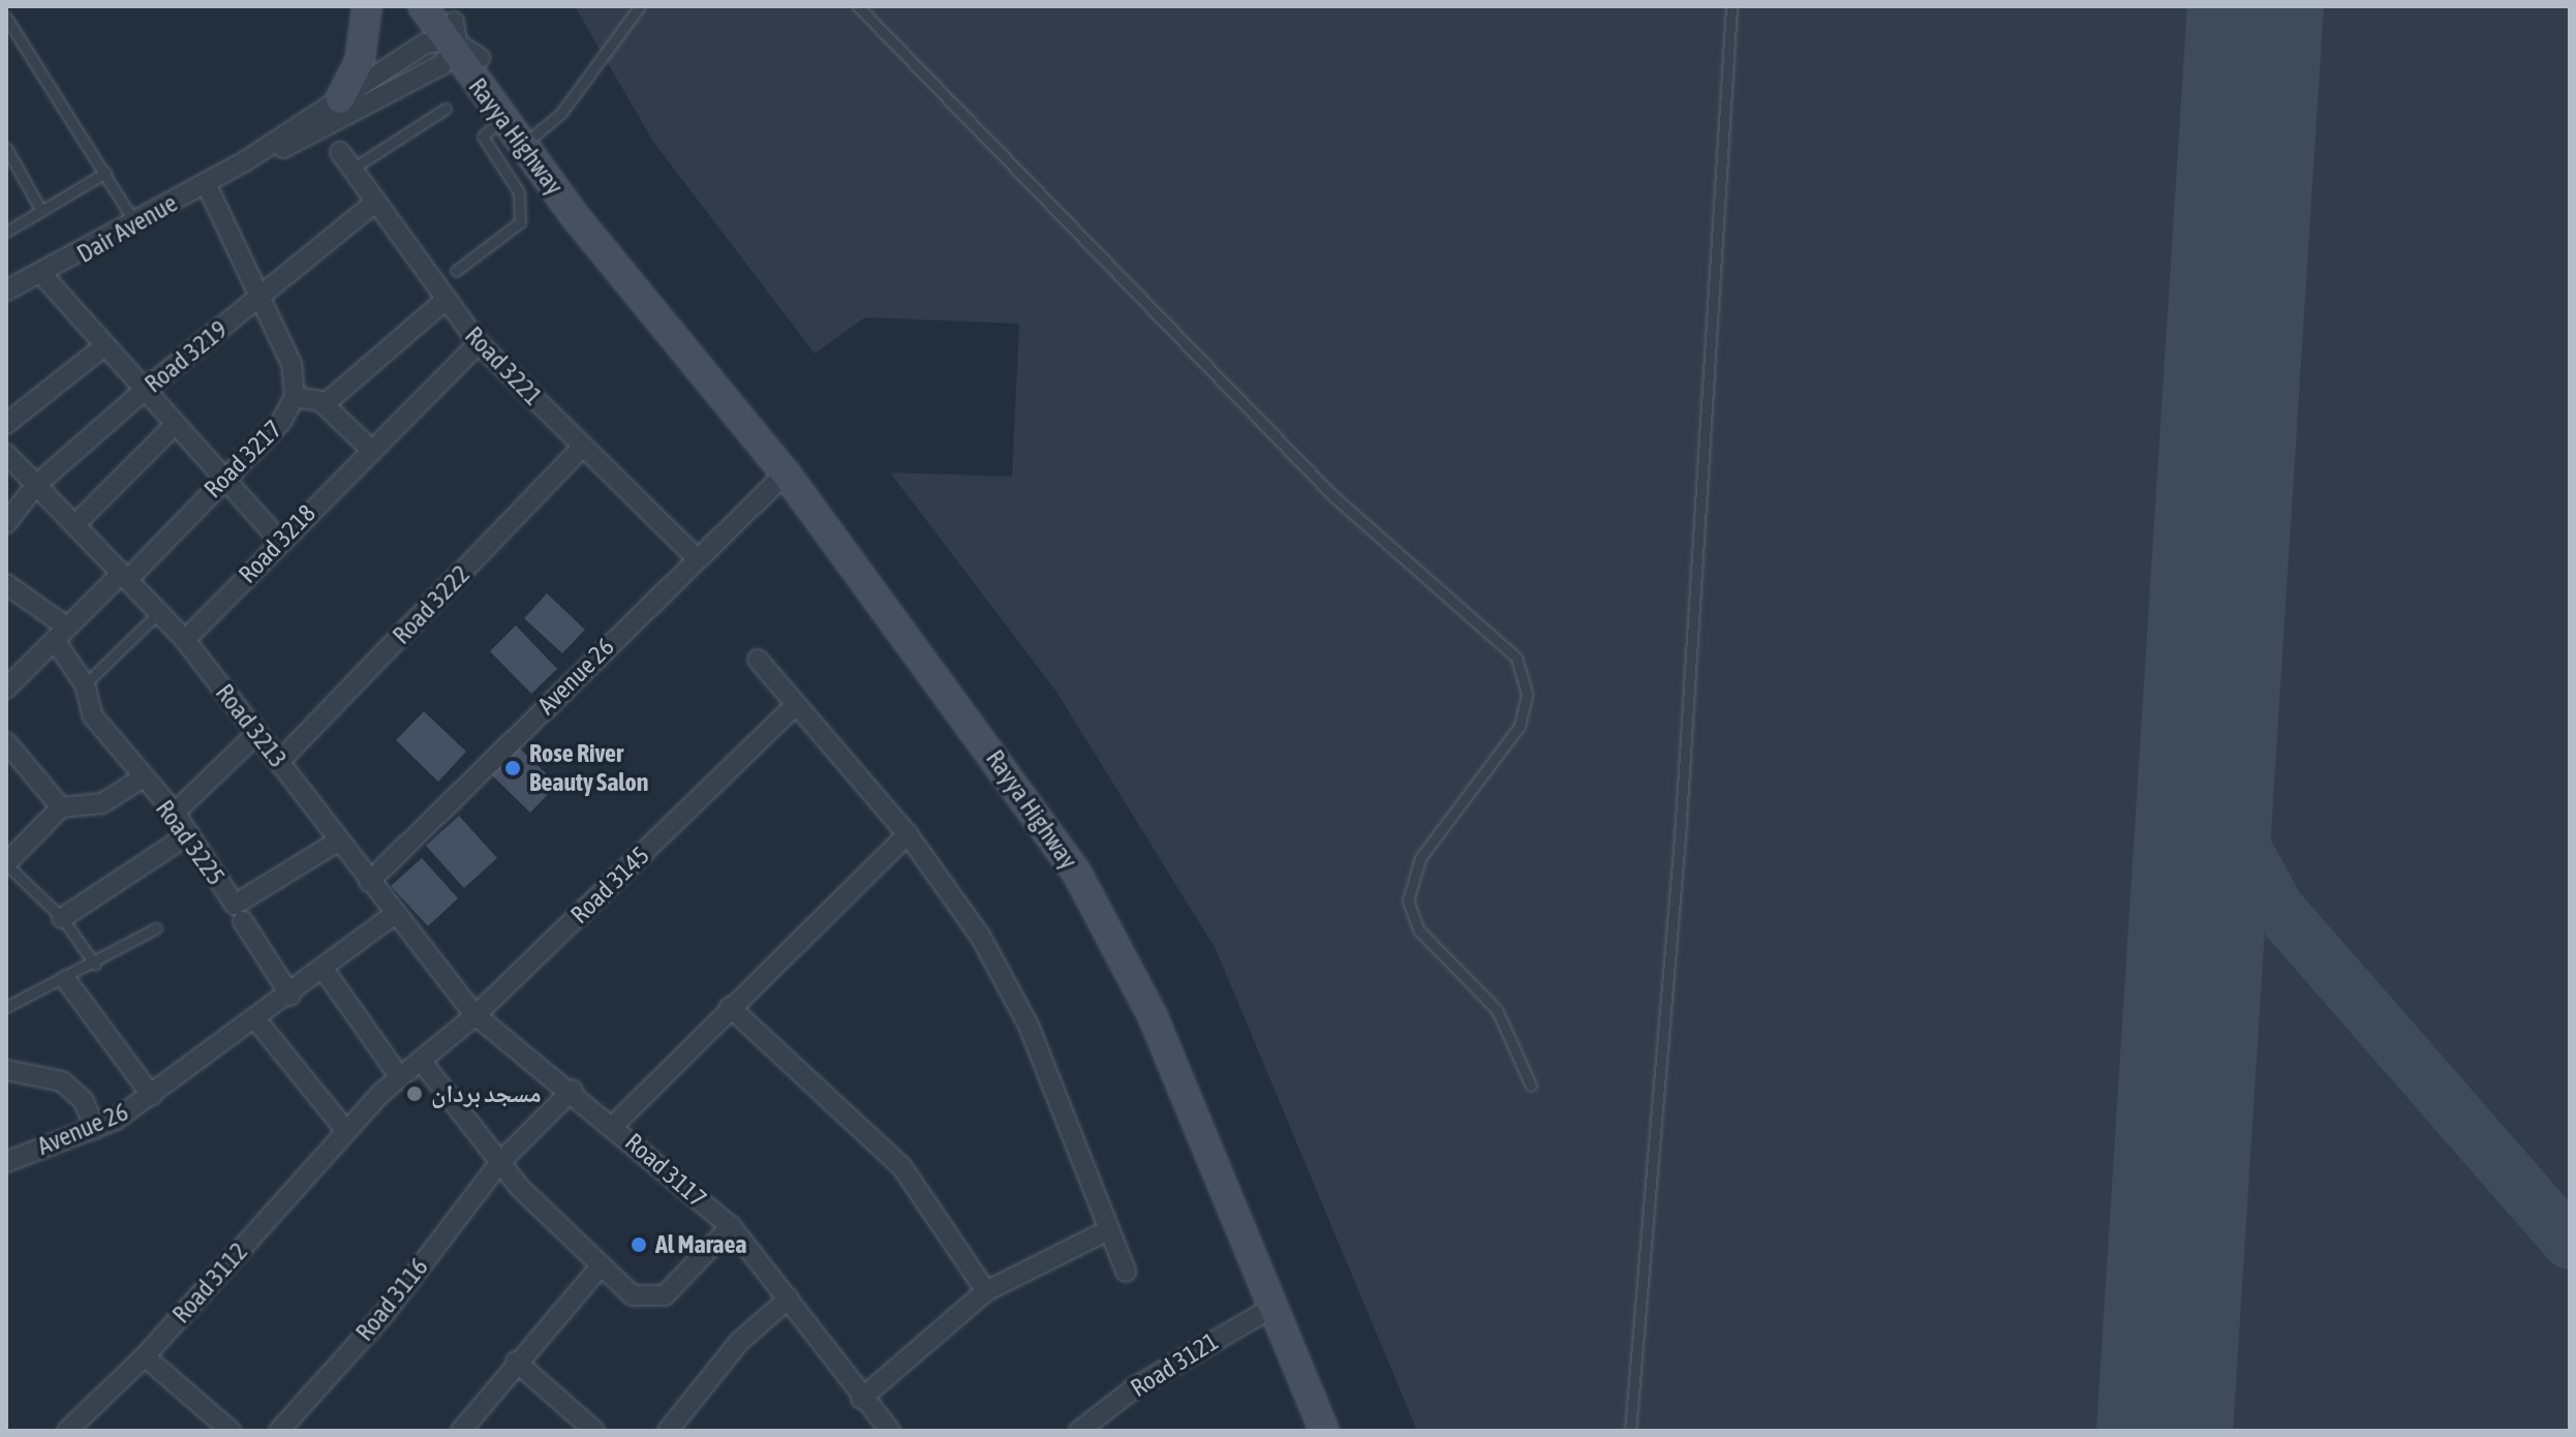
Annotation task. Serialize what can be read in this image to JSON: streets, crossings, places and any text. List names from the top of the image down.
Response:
{
  "streets": {
    "main road": ["Rayya Highway"],
    "street": [
      "Dair Avenue",
      "Road 3219",
      "Road 3221",
      "Road 3217",
      "Road 3218",
      "Road 3222",
      "Avenue 26",
      "Road 3213",
      "Road 3225",
      "Road 3145",
      "Road 3117",
      "Road 3112",
      "Road 3116",
      "Road 3121"
    ]
  },
  "crossings": [
    ["Rayya Highway", "Dair Avenue"],
    ["Rayya Highway", "Avenue 26"],
    ["Rayya Highway", "Road 3121"],
    ["Dair Avenue", "Road 3217"],
    ["Road 3219", "Road 3221"],
    ["Road 3219", "Road 3217"],
    ["Road 3219", "Road 3213"],
    ["Road 3221", "Road 3218"],
    ["Road 3221", "Road 3222"],
    ["Road 3221", "Avenue 26"],
    ["Road 3217", "Road 3213"],
    ["Road 3217", "Road 3225"],
    ["Road 3218", "Road 3213"],
    ["Road 3222", "Road 3213"],
    ["Avenue 26", "Road 3213"],
    ["Road 3213", "Road 3225"],
    ["Road 3213", "Road 3145"],
    ["Road 3213", "Road 3117"],
    ["Road 3145", "Road 3117"],
    ["Road 3145", "Road 3112"],
    ["Road 3117", "Road 3116"]
  ],
  "places": ["Rose River Beauty Salon", "مسجد بردان", "Al Maraea"]
}
